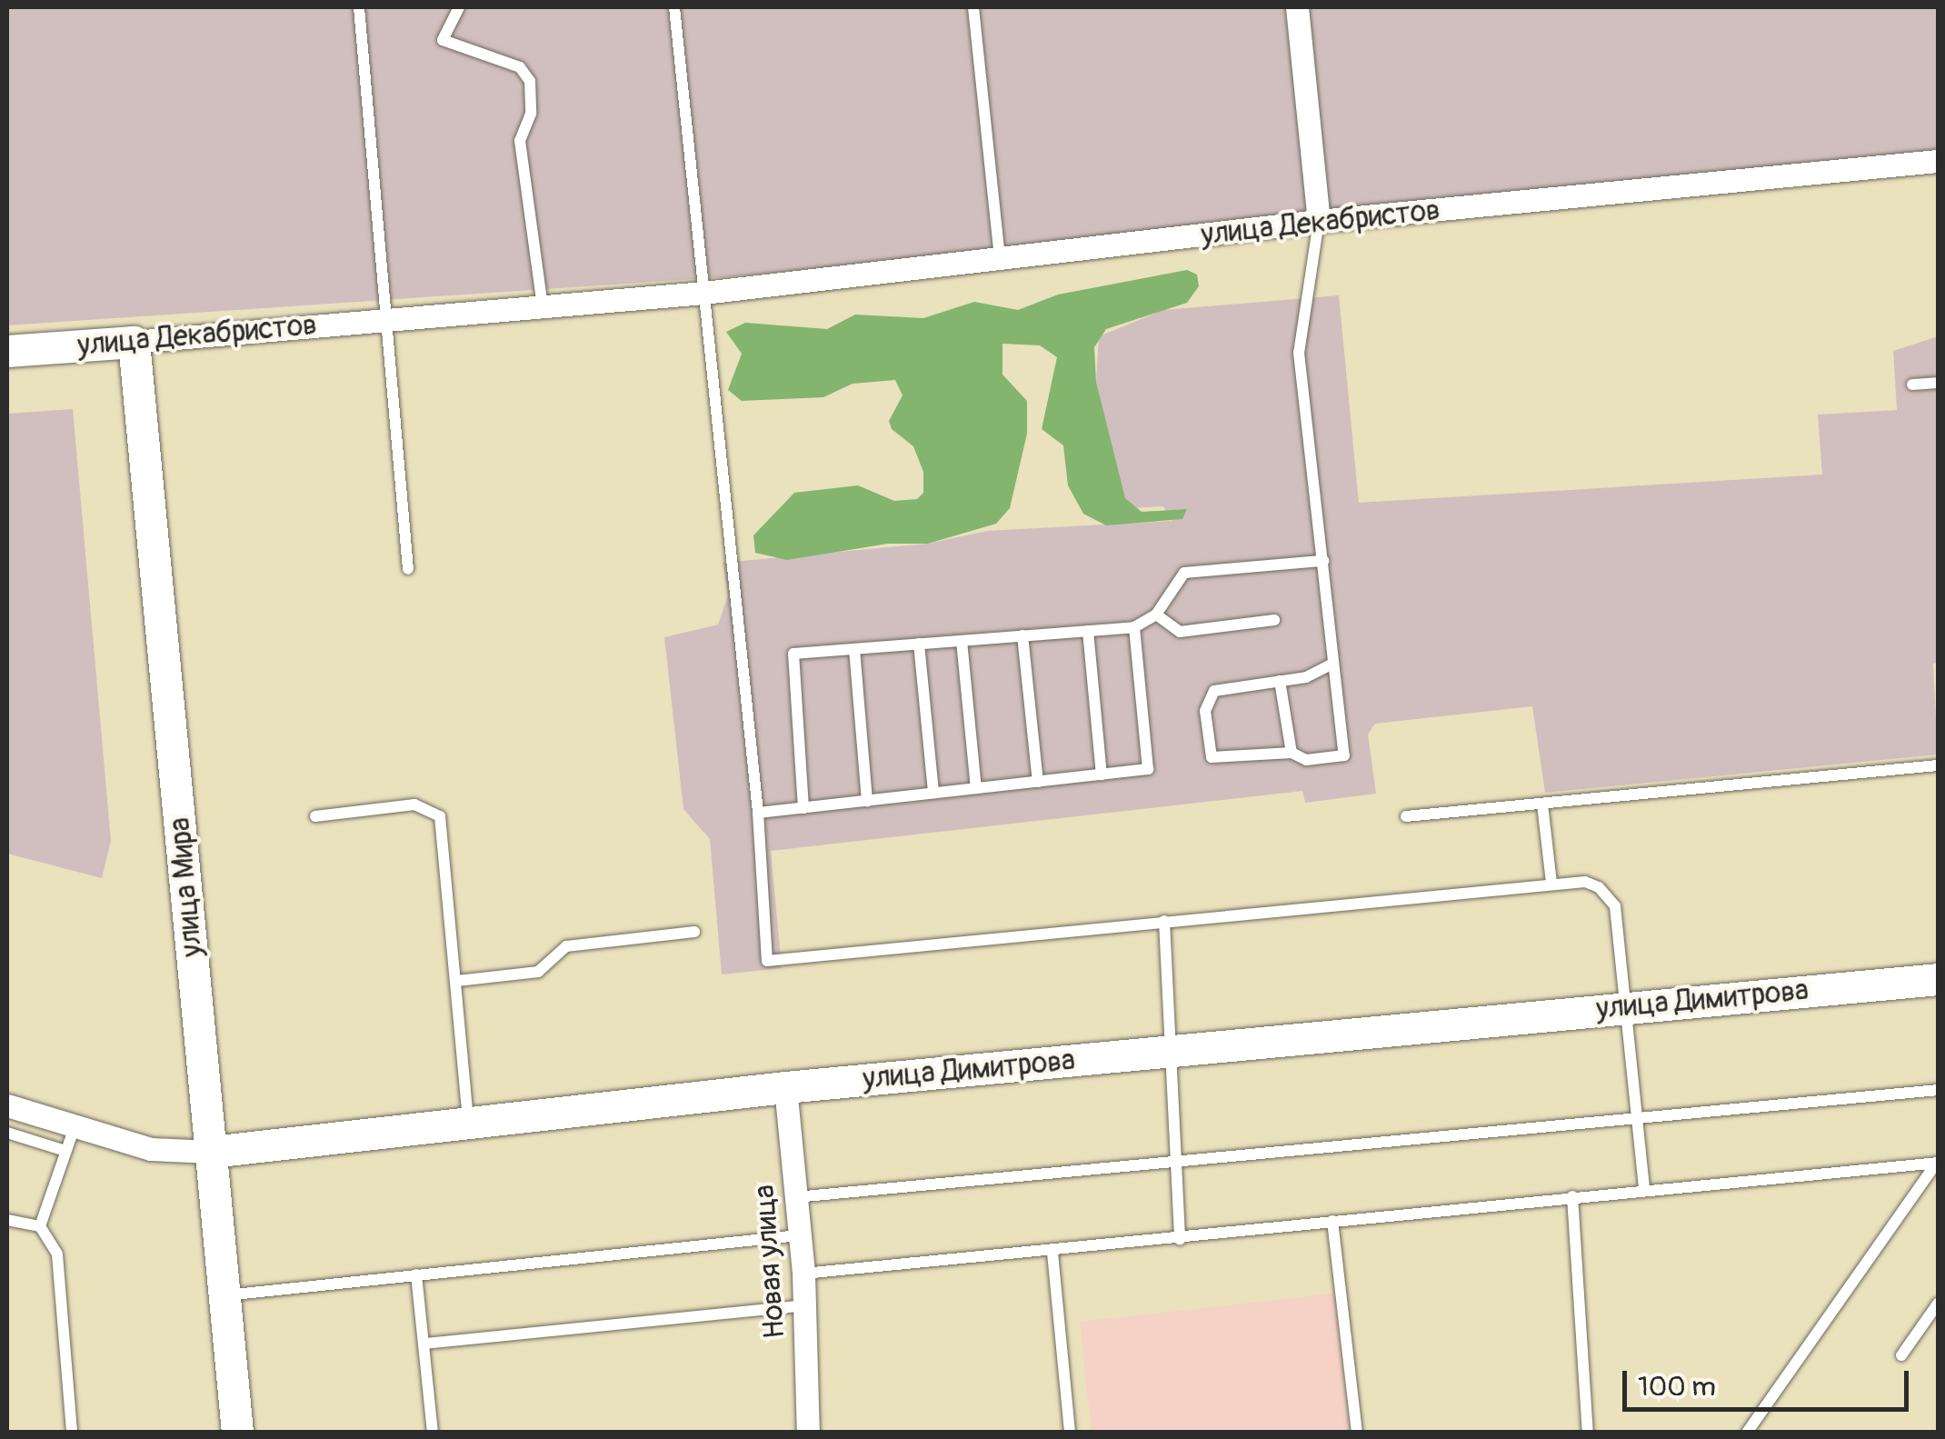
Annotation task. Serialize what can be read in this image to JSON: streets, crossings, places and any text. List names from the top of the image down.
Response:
{
  "streets": {
    "street": [
      "улица Декабристов",
      "улица Мира",
      "улица Димитрова",
      "Новая улица"
    ]
  },
  "crossings": [
    ["улица Декабристов", "улица Мира"],
    ["улица Мира", "улица Димитрова"],
    ["улица Димитрова", "Новая улица"]
  ],
  "scale_bar": "100 m"
}
